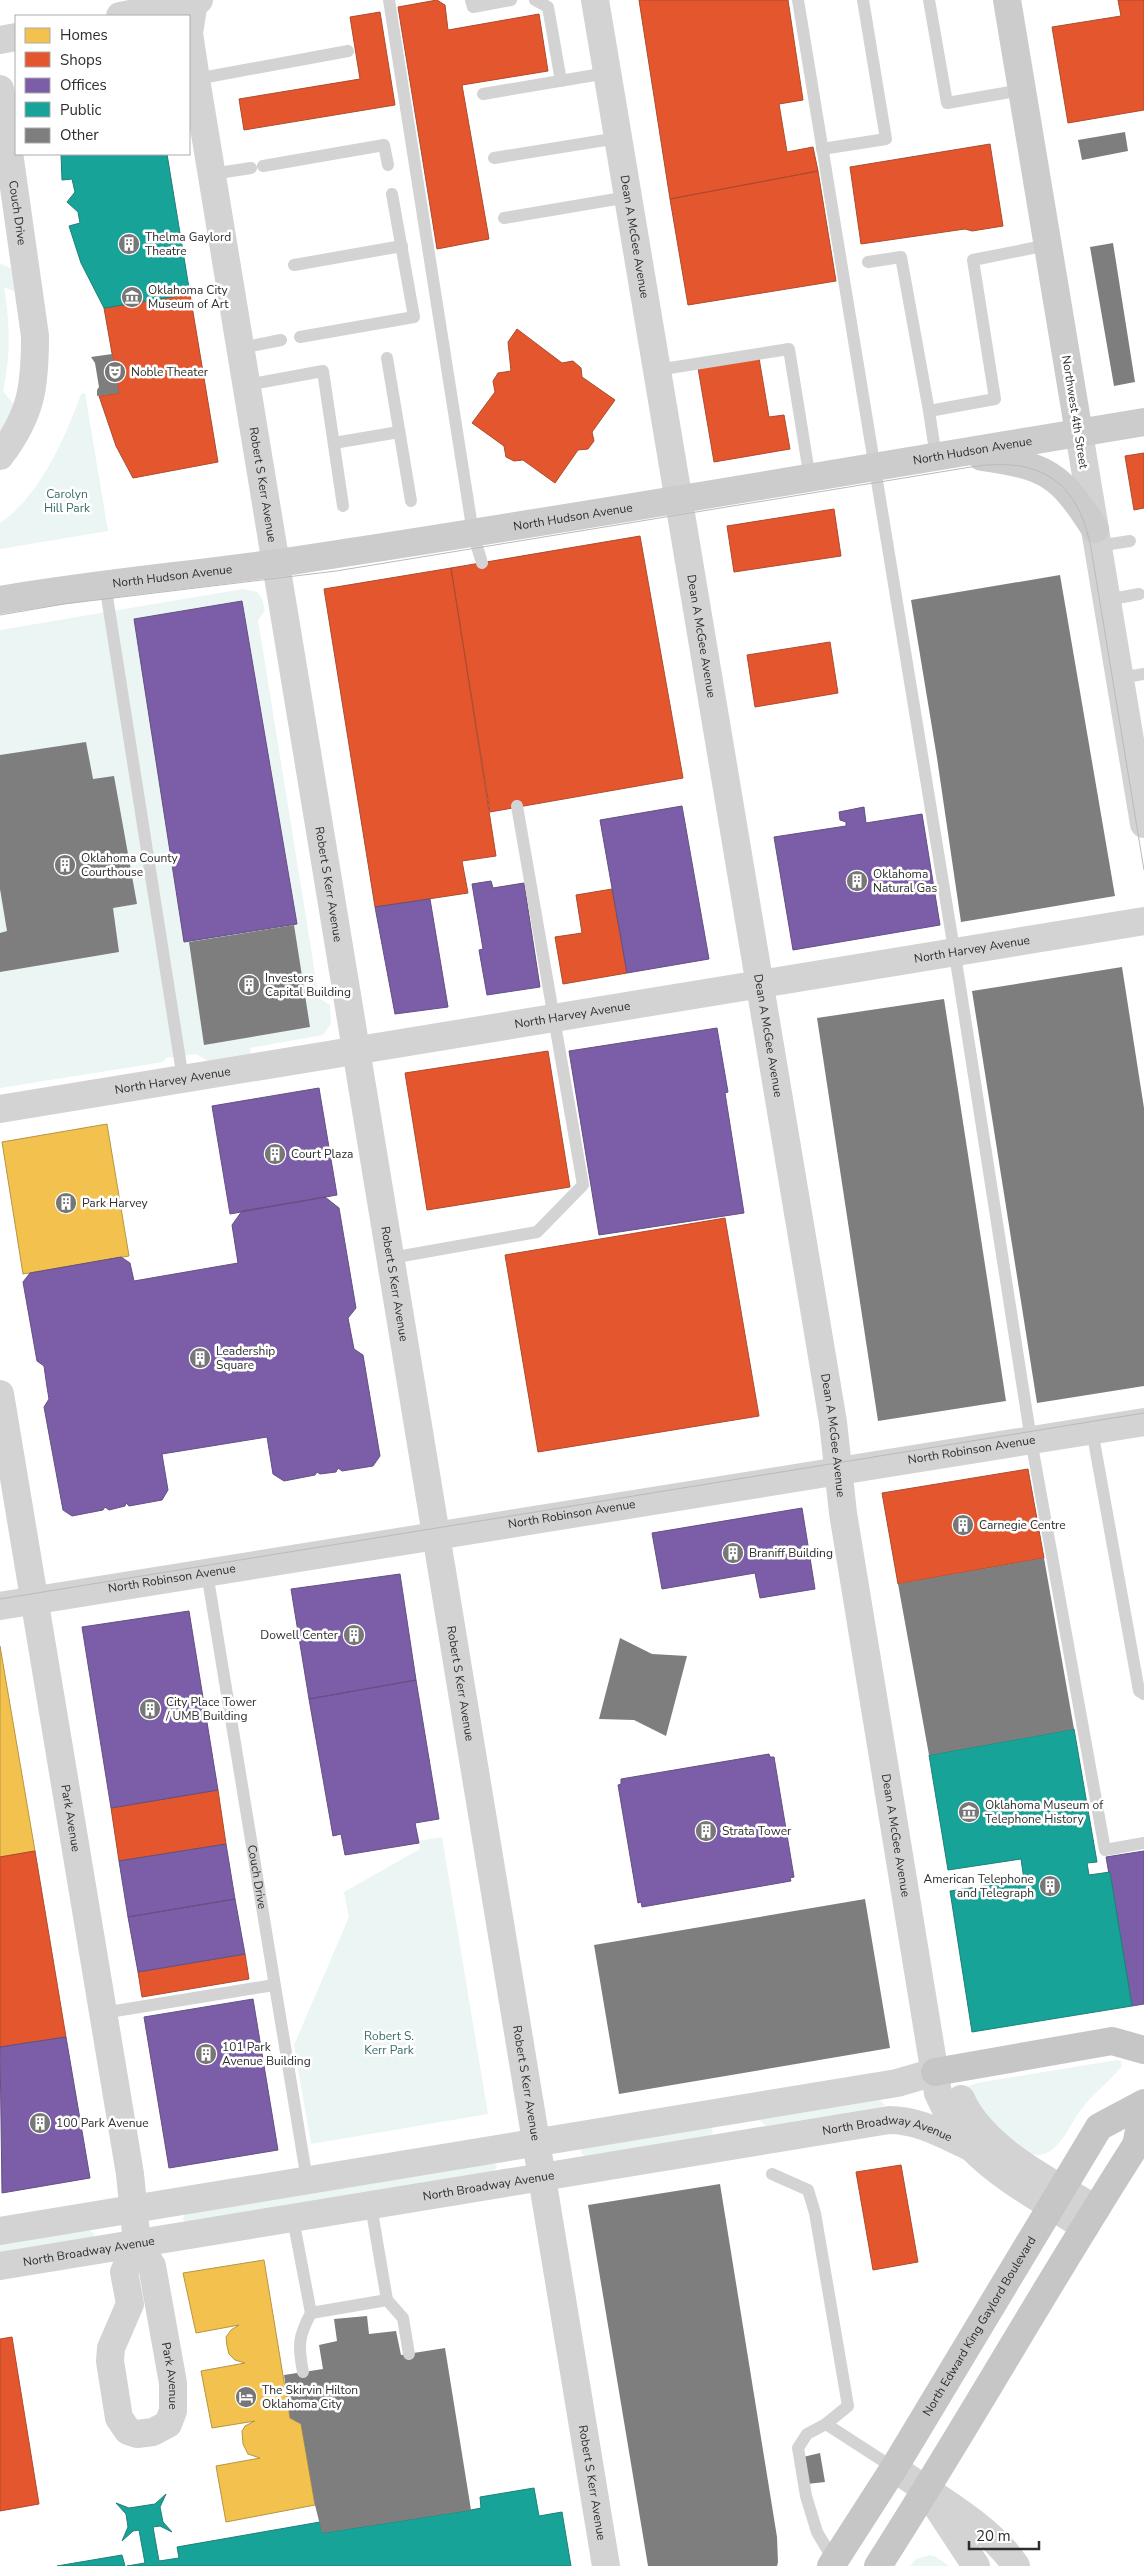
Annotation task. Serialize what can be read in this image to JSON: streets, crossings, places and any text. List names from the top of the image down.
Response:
{
  "streets": {
    "main road": ["Northwest 4th Street", "North Hudson Avenue", "North Edward King Gaylord Boulevard"],
    "street": [
      "Couch Drive",
      "Dean A McGee Avenue",
      "Robert S Kerr Avenue",
      "North Harvey Avenue",
      "North Robinson Avenue",
      "Park Avenue",
      "North Broadway Avenue"
    ]
  },
  "crossings": [
    ["Couch Drive", "North Robinson Avenue"],
    ["Dean A McGee Avenue", "North Hudson Avenue"],
    ["Dean A McGee Avenue", "North Harvey Avenue"],
    ["Dean A McGee Avenue", "North Robinson Avenue"],
    ["Dean A McGee Avenue", "North Broadway Avenue"],
    ["Dean A McGee Avenue", "North Edward King Gaylord Boulevard"],
    ["Northwest 4th Street", "North Hudson Avenue"],
    ["North Hudson Avenue", "Robert S Kerr Avenue"],
    ["Robert S Kerr Avenue", "North Harvey Avenue"],
    ["Robert S Kerr Avenue", "North Robinson Avenue"],
    ["Robert S Kerr Avenue", "North Broadway Avenue"],
    ["North Robinson Avenue", "Park Avenue"],
    ["Park Avenue", "North Broadway Avenue"]
  ],
  "parks": ["Carolyn Hill Park", "Robert S. Kerr Park"],
  "places": {
    "building": [
      "Thelma Gaylord Theatre",
      "Oklahoma County Courthouse",
      "Oklahoma Natural Gas",
      "Investors Capital Building",
      "Court Plaza",
      "Park Harvey",
      "Leadership Square",
      "Carnegie Centre",
      "Braniff Building",
      "Dowell Center",
      "City Place Tower / UMB Building",
      "Strata Tower",
      "American Telephone and Telegraph",
      "101 Park Avenue Building",
      "100 Park Avenue"
    ],
    "museum": ["Oklahoma City Museum of Art", "Oklahoma Museum of Telephone History"],
    "theatre": ["Noble Theater"],
    "hotel": ["The Skirvin Hilton Oklahoma City"]
  },
  "legend": [
    "Homes",
    "Shops",
    "Offices",
    "Public",
    "Other"
  ],
  "scale_bar": "20 m"
}
